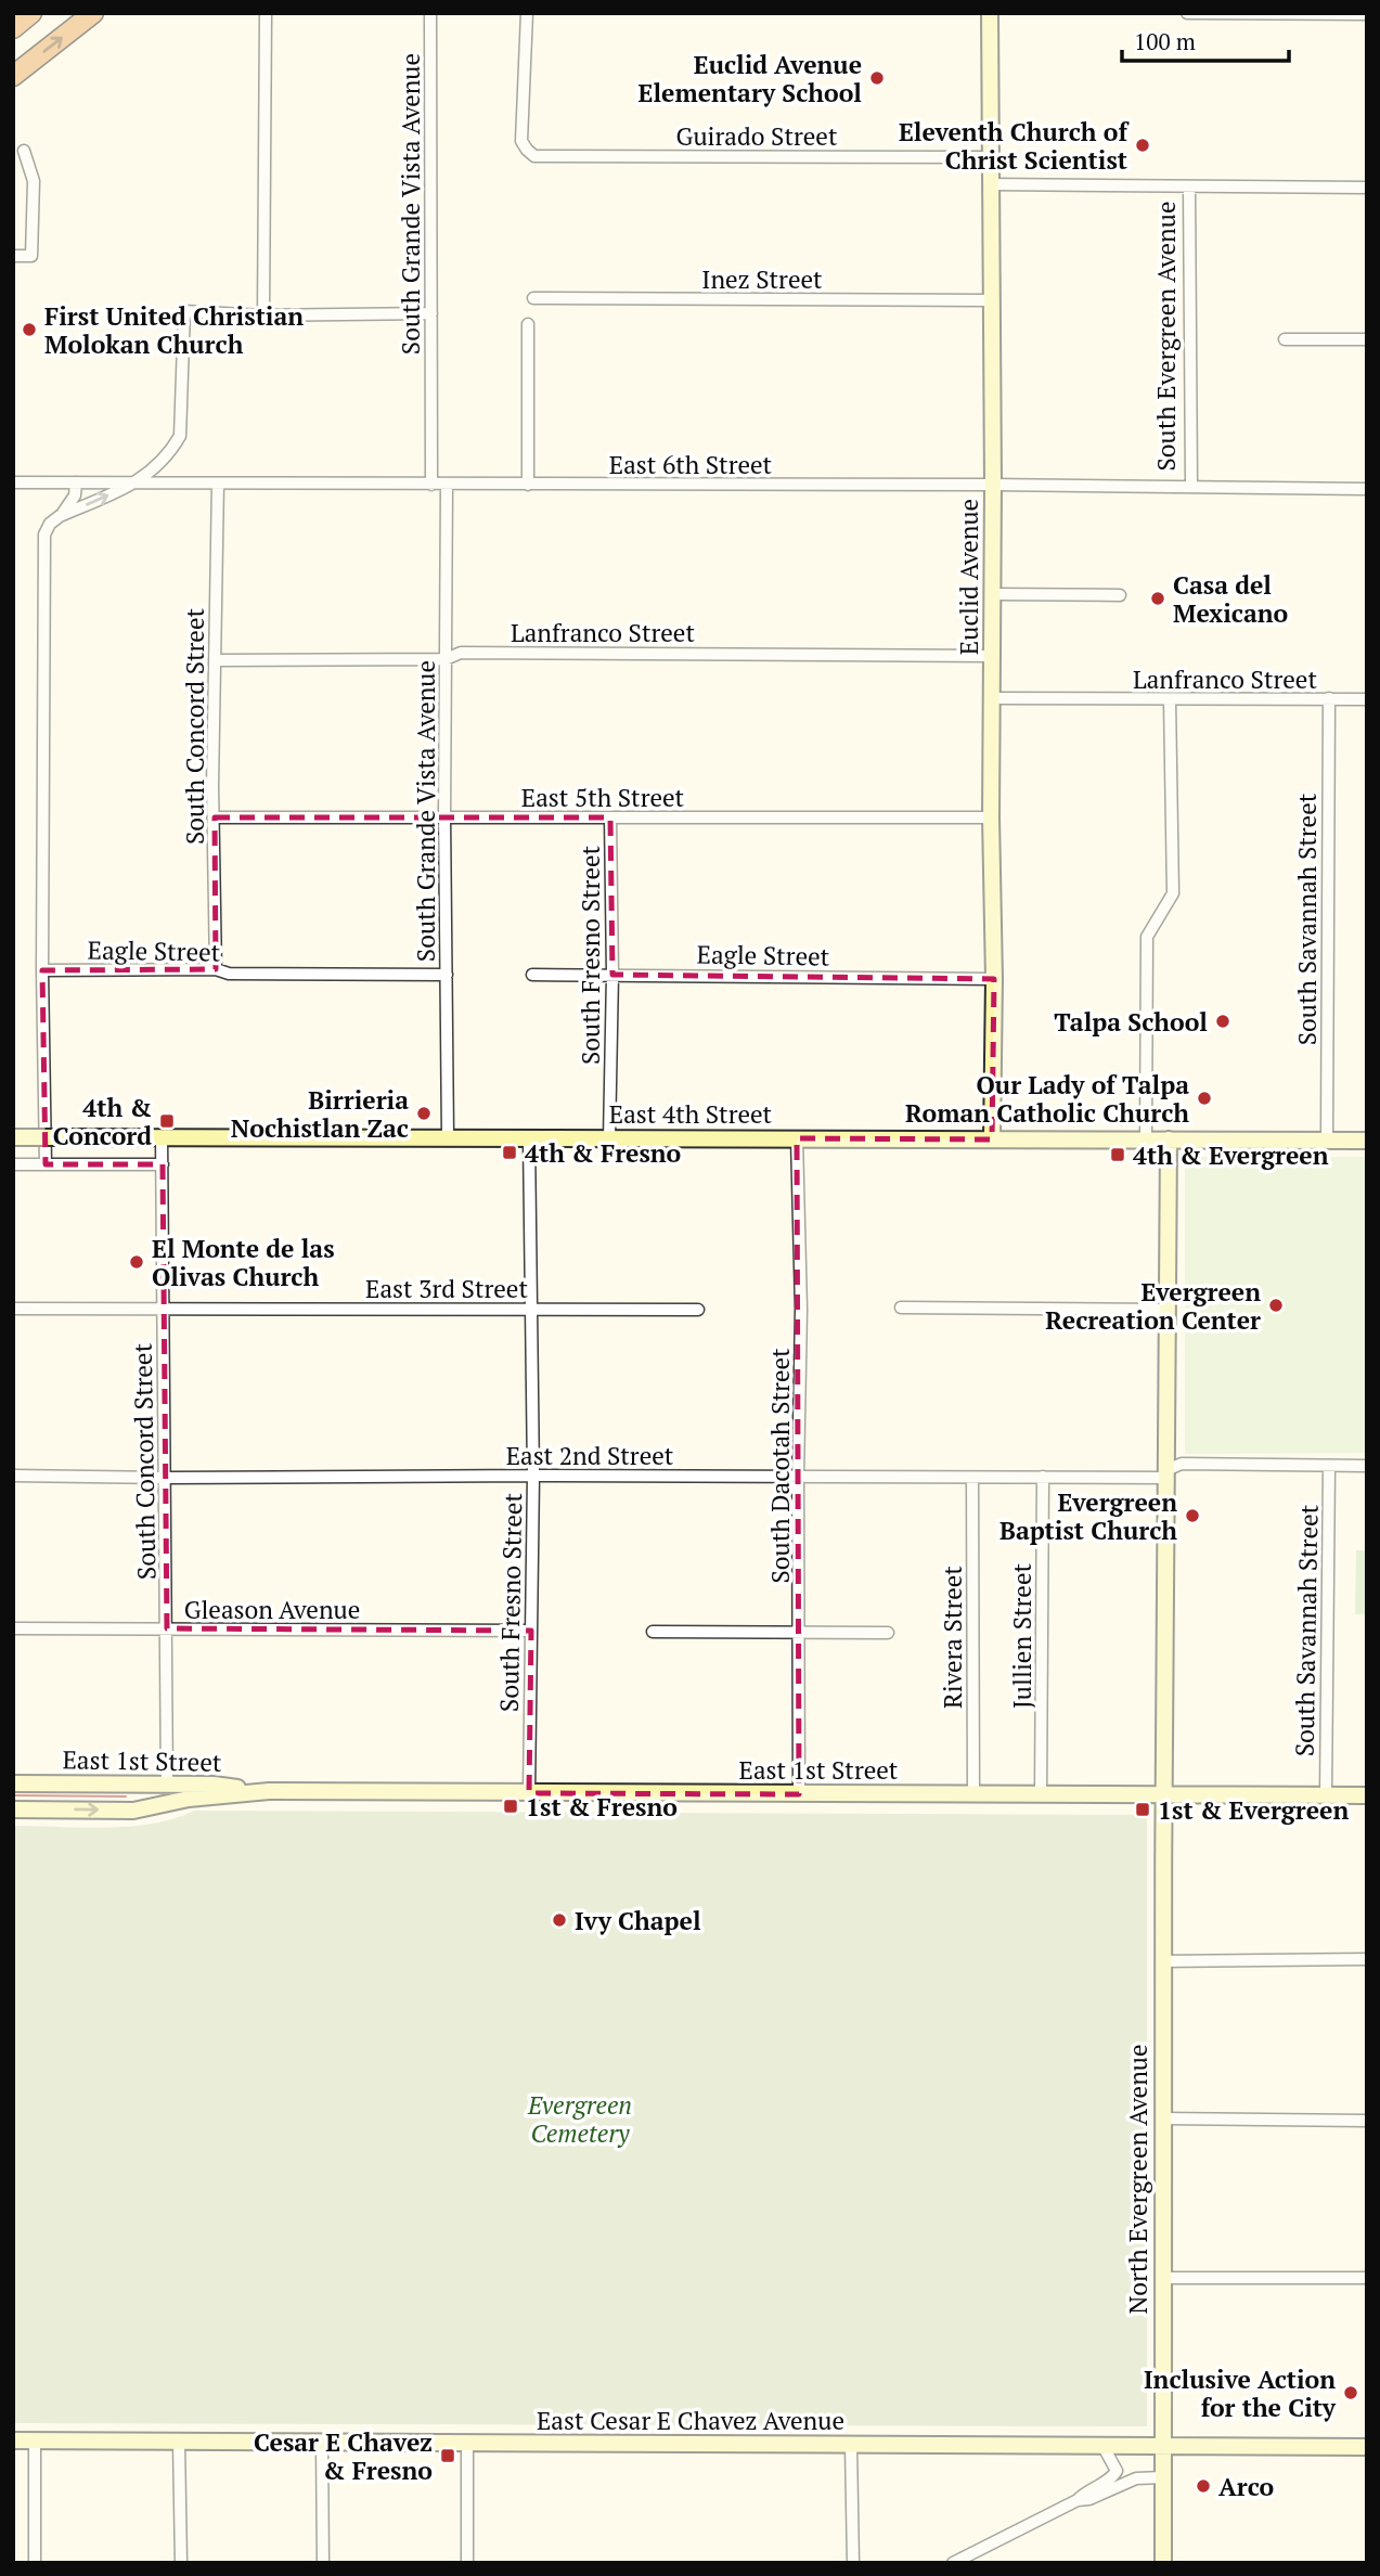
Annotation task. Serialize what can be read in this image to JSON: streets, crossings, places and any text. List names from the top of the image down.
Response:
{
  "streets": {
    "street": [
      "Guirado Street",
      "South Grande Vista Avenue",
      "Inez Street",
      "South Evergreen Avenue",
      "East 6th Street",
      "Euclid Avenue",
      "Lanfranco Street",
      "South Concord Street",
      "East 5th Street",
      "South Savannah Street",
      "Eagle Street",
      "South Fresno Street",
      "East 4th Street",
      "East 3rd Street",
      "East 2nd Street",
      "South Dacotah Street",
      "Gleason Avenue",
      "Jullien Street",
      "Rivera Street",
      "East 1st Street",
      "North Evergreen Avenue",
      "East Cesar E Chavez Avenue"
    ]
  },
  "crossings": [
    ["Guirado Street", "Euclid Avenue"],
    ["South Grande Vista Avenue", "East 6th Street"],
    ["South Grande Vista Avenue", "Lanfranco Street"],
    ["South Grande Vista Avenue", "East 5th Street"],
    ["South Grande Vista Avenue", "Eagle Street"],
    ["South Grande Vista Avenue", "East 4th Street"],
    ["Inez Street", "Euclid Avenue"],
    ["South Evergreen Avenue", "East 6th Street"],
    ["East 6th Street", "Euclid Avenue"],
    ["East 6th Street", "South Concord Street"],
    ["Euclid Avenue", "Lanfranco Street"],
    ["Euclid Avenue", "East 5th Street"],
    ["Euclid Avenue", "Eagle Street"],
    ["Euclid Avenue", "East 4th Street"],
    ["Lanfranco Street", "South Concord Street"],
    ["Lanfranco Street", "South Savannah Street"],
    ["South Concord Street", "East 5th Street"],
    ["South Concord Street", "Eagle Street"],
    ["South Concord Street", "East 4th Street"],
    ["South Concord Street", "East 3rd Street"],
    ["South Concord Street", "East 2nd Street"],
    ["South Concord Street", "Gleason Avenue"],
    ["South Concord Street", "East 1st Street"],
    ["East 5th Street", "South Fresno Street"],
    ["South Savannah Street", "East 4th Street"],
    ["South Savannah Street", "East 2nd Street"],
    ["South Savannah Street", "East 1st Street"],
    ["Eagle Street", "South Fresno Street"],
    ["South Fresno Street", "East 4th Street"],
    ["South Fresno Street", "East 3rd Street"],
    ["South Fresno Street", "East 2nd Street"],
    ["South Fresno Street", "Gleason Avenue"],
    ["South Fresno Street", "East 1st Street"],
    ["East 4th Street", "South Dacotah Street"],
    ["East 2nd Street", "South Dacotah Street"],
    ["East 2nd Street", "Jullien Street"],
    ["East 2nd Street", "Rivera Street"],
    ["South Dacotah Street", "East 1st Street"],
    ["Jullien Street", "East 1st Street"],
    ["Rivera Street", "East 1st Street"],
    ["East 1st Street", "North Evergreen Avenue"],
    ["North Evergreen Avenue", "East Cesar E Chavez Avenue"]
  ],
  "parks": ["Evergreen Cemetery"],
  "places": {
    "other": [
      "Euclid Avenue Elementary School",
      "Eleventh Church of Christ Scientist",
      "First United Christian Molokan Church",
      "Casa del Mexicano",
      "Talpa School",
      "Our Lady of Talpa Roman Catholic Church",
      "Birrieria Nochistlan Zac",
      "El Monte de las Olivas Church",
      "Evergreen Recreation Center",
      "Evergreen Baptist Church",
      "Ivy Chapel",
      "Inclusive Action for the City",
      "Arco"
    ],
    "transit": [
      "4th & Concord",
      "4th & Fresno",
      "4th & Evergreen",
      "1st & Fresno",
      "1st & Evergreen",
      "Cesar E Chavez & Fresno"
    ]
  },
  "scale_bar": "100 m"
}
